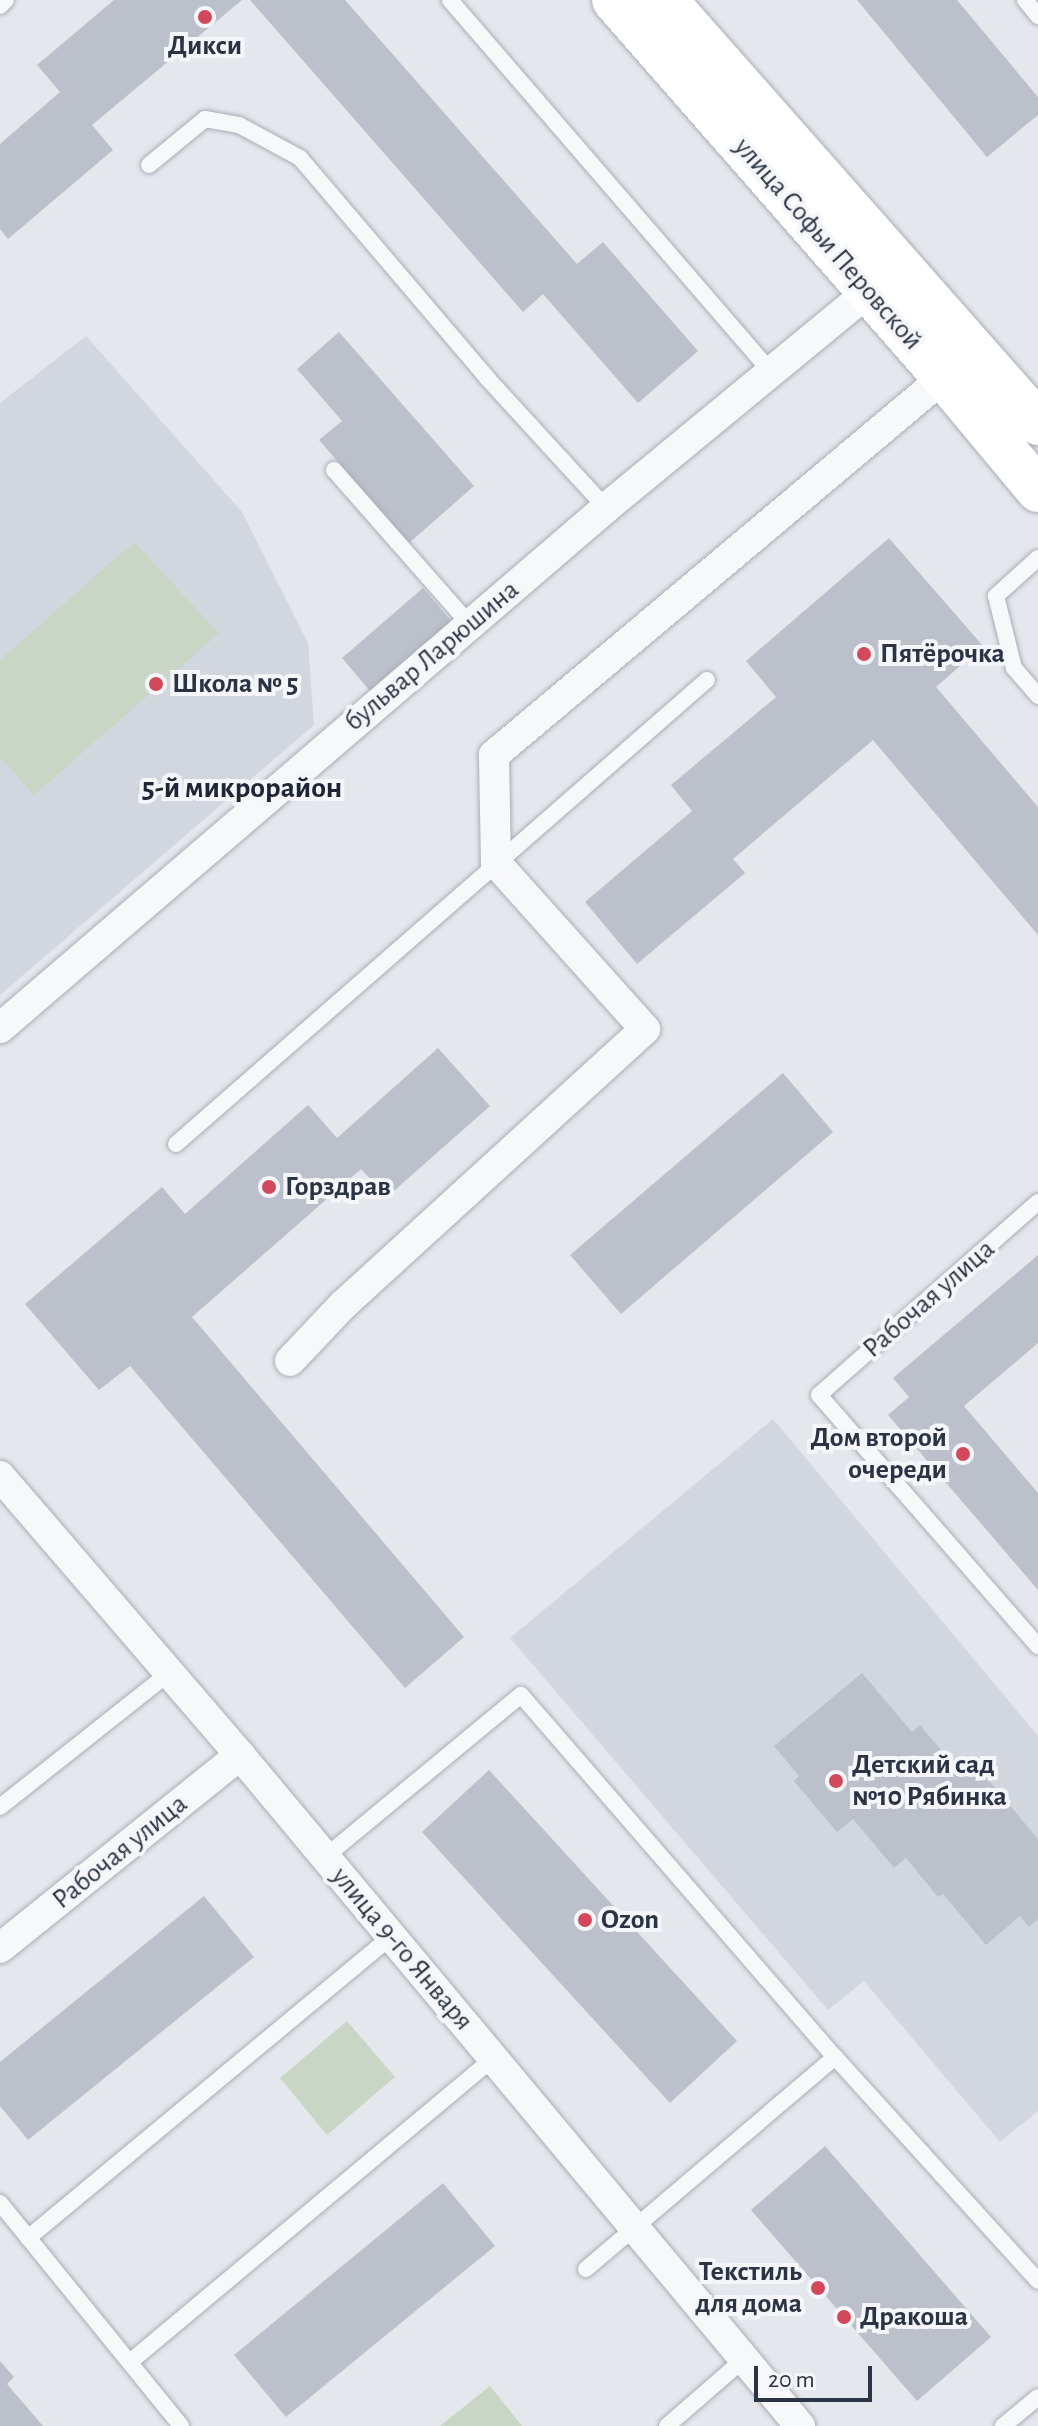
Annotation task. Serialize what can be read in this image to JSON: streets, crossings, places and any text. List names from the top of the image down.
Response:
{
  "streets": {
    "street": [
      "улица Софьи Перовской",
      "бульвар Ларюшина",
      "Рабочая улица",
      "улица 9-го Января"
    ]
  },
  "crossings": [
    ["улица Софьи Перовской", "бульвар Ларюшина"],
    ["Рабочая улица", "улица 9-го Января"]
  ],
  "districts": ["5-й микрорайон"],
  "places": [
    "Дикси",
    "Пятёрочка",
    "Школа № 5",
    "Горздрав",
    "Дом второй очереди",
    "Детский сад №10 Рябинка",
    "Ozon",
    "Текстиль для дома",
    "Дракоша"
  ],
  "scale_bar": "20 m"
}
